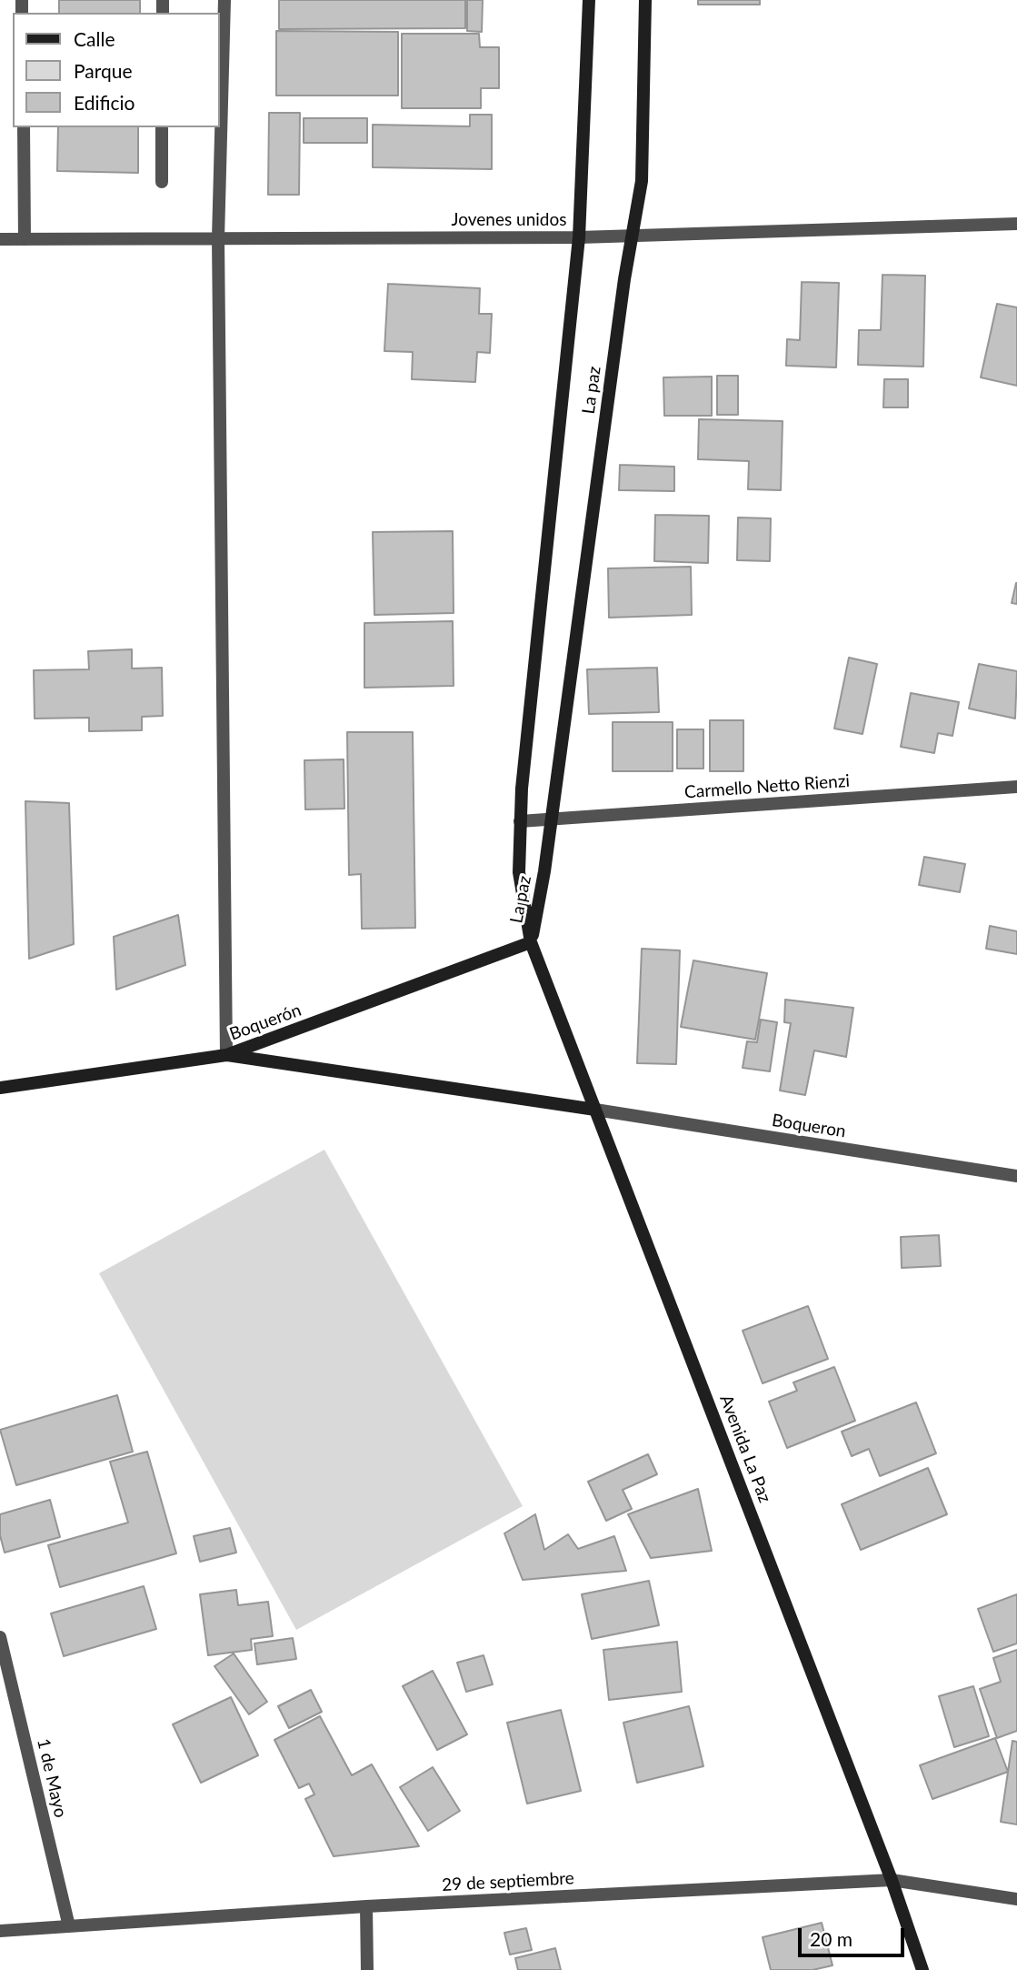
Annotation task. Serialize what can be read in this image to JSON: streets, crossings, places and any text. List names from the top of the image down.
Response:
{
  "streets": {
    "street": [
      "Jovenes unidos",
      "La paz",
      "Carmello Netto Rienzi",
      "Boquerón",
      "Boqueron",
      "Avenida La Paz",
      "1 de Mayo",
      "29 de septiembre"
    ]
  },
  "crossings": [
    ["Jovenes unidos", "La paz"],
    ["La paz", "Carmello Netto Rienzi"],
    ["La paz", "Boquerón"],
    ["La paz", "Avenida La Paz"],
    ["Boquerón", "Avenida La Paz"],
    ["Boqueron", "Avenida La Paz"],
    ["Avenida La Paz", "29 de septiembre"],
    ["1 de Mayo", "29 de septiembre"]
  ],
  "legend": ["Calle", "Parque", "Edificio"],
  "scale_bar": "20 m"
}
